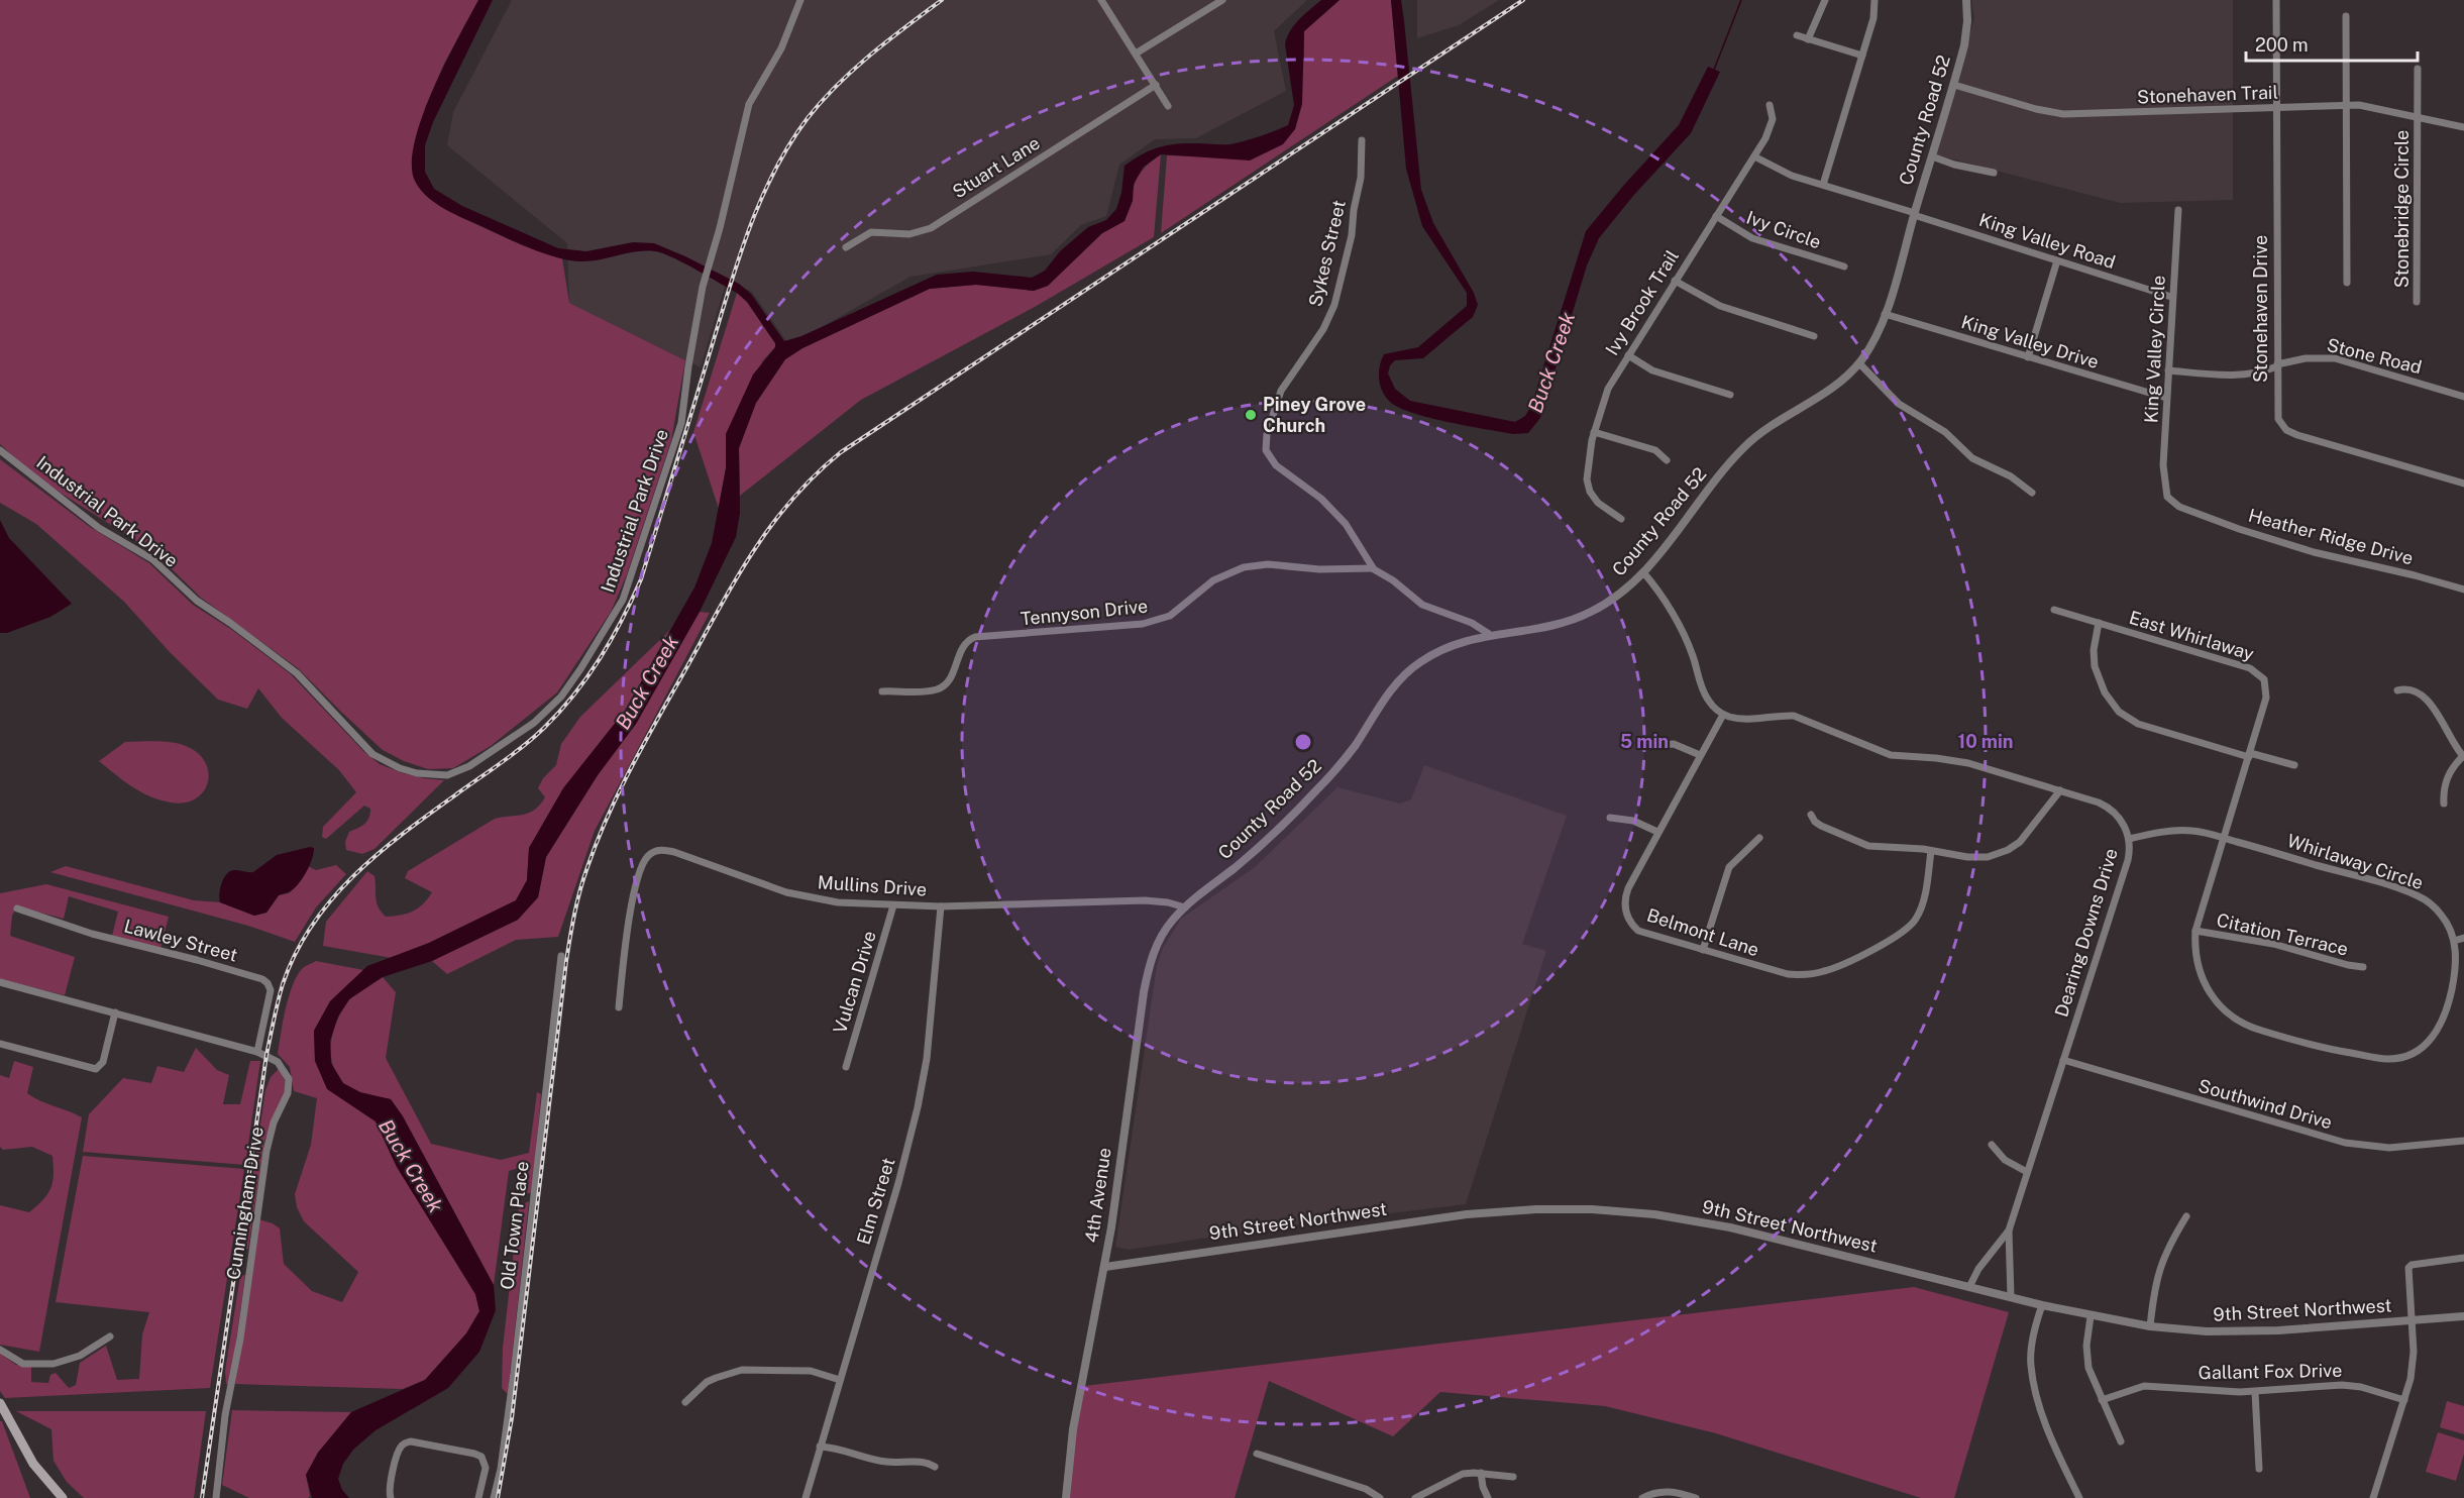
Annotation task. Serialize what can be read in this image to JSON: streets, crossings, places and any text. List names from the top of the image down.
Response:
{
  "streets": {
    "street": [
      "Stonehaven Trail",
      "County Road 52",
      "Stuart Lane",
      "Stonebridge Circle",
      "Ivy Circle",
      "King Valley Road",
      "Sykes Street",
      "Ivy Brook Trail",
      "Stonehaven Drive",
      "King Valley Drive",
      "King Valley Circle",
      "Stone Road",
      "Industrial Park Drive",
      "Heather Ridge Drive",
      "Tennyson Drive",
      "East Whirlaway",
      "Whirlaway Circle",
      "Mullins Drive",
      "Belmont Lane",
      "Dearing Downs Drive",
      "Citation Terrace",
      "Lawley Street",
      "Vulcan Drive",
      "Southwind Drive",
      "4th Avenue",
      "Elm Street",
      "Cunningham Drive",
      "9th Street Northwest",
      "Old Town Place",
      "Gallant Fox Drive"
    ]
  },
  "crossings": [
    ["Stonehaven Trail", "County Road 52"],
    ["Stonehaven Trail", "Stonebridge Circle"],
    ["Stonehaven Trail", "Stonehaven Drive"],
    ["County Road 52", "King Valley Road"],
    ["County Road 52", "King Valley Drive"],
    ["County Road 52", "Mullins Drive"],
    ["County Road 52", "4th Avenue"],
    ["Ivy Circle", "Ivy Brook Trail"],
    ["King Valley Road", "Ivy Brook Trail"],
    ["King Valley Road", "King Valley Circle"],
    ["Sykes Street", "Tennyson Drive"],
    ["Stonehaven Drive", "Stone Road"],
    ["King Valley Drive", "King Valley Circle"],
    ["King Valley Circle", "Stone Road"],
    ["King Valley Circle", "Heather Ridge Drive"],
    ["East Whirlaway", "Whirlaway Circle"],
    ["Whirlaway Circle", "Dearing Downs Drive"],
    ["Whirlaway Circle", "Citation Terrace"],
    ["Mullins Drive", "Vulcan Drive"],
    ["Mullins Drive", "4th Avenue"],
    ["Mullins Drive", "Elm Street"],
    ["Belmont Lane", "Dearing Downs Drive"],
    ["Dearing Downs Drive", "Southwind Drive"],
    ["Dearing Downs Drive", "9th Street Northwest"],
    ["Lawley Street", "Cunningham Drive"],
    ["4th Avenue", "9th Street Northwest"]
  ],
  "water": ["Buck Creek"],
  "places": ["Piney Grove Church"],
  "scale_bar": "200 m",
  "rings": ["5 min", "10 min"]
}
